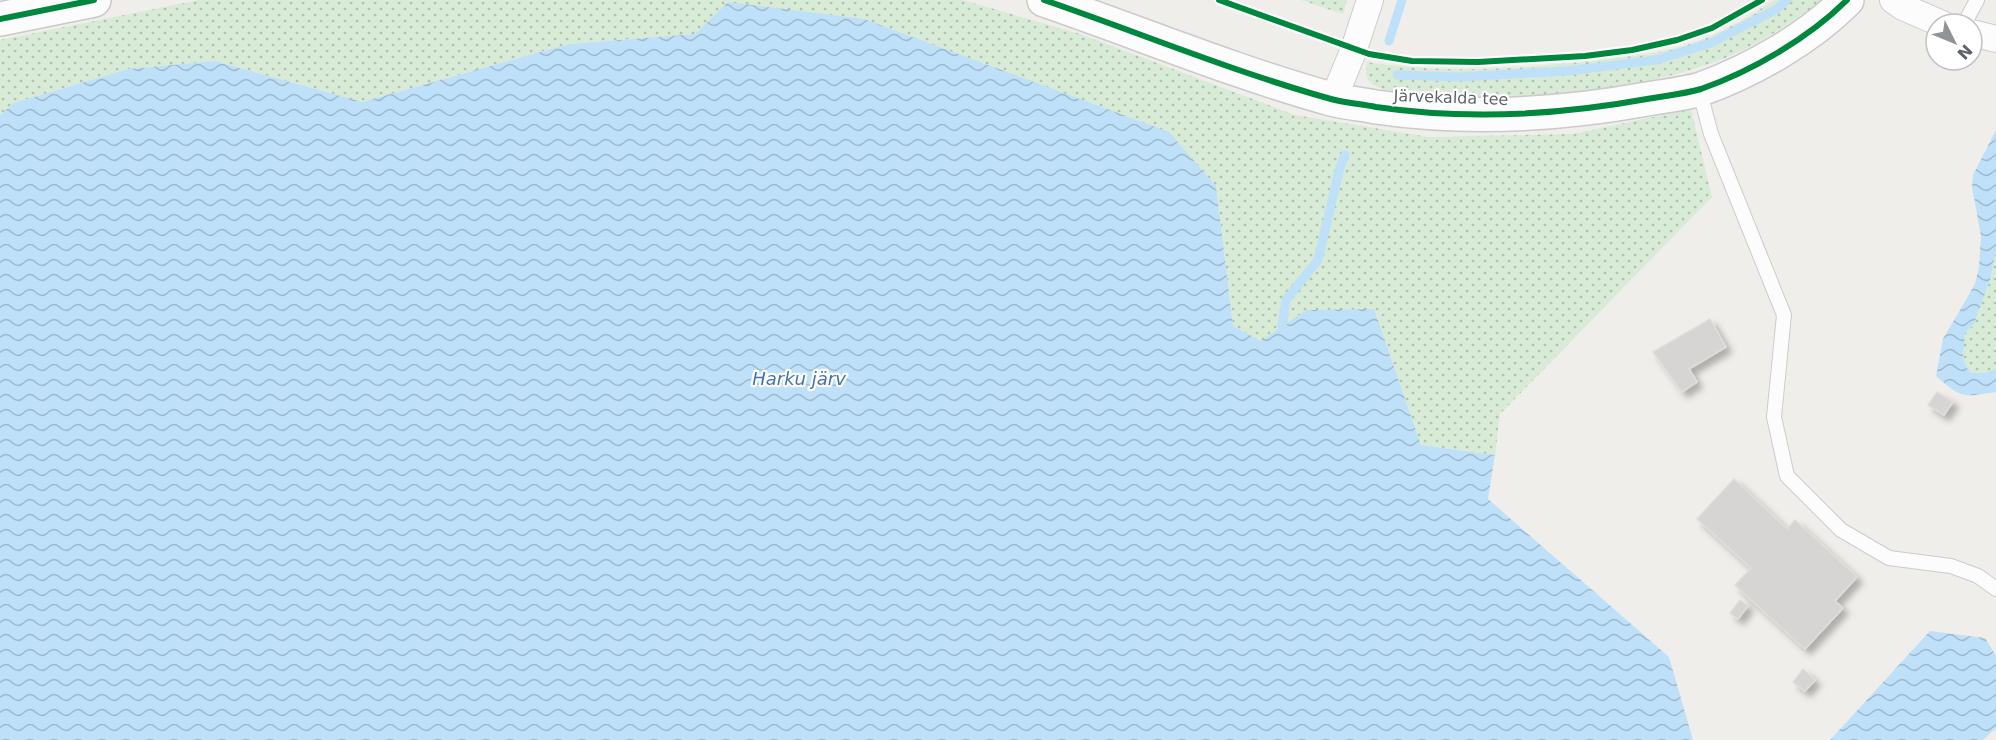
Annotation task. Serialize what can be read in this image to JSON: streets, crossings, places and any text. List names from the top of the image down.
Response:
{
  "streets": {
    "street": ["Järvekalda tee"]
  },
  "water": ["Harku järv"],
  "north": "bottom right"
}
